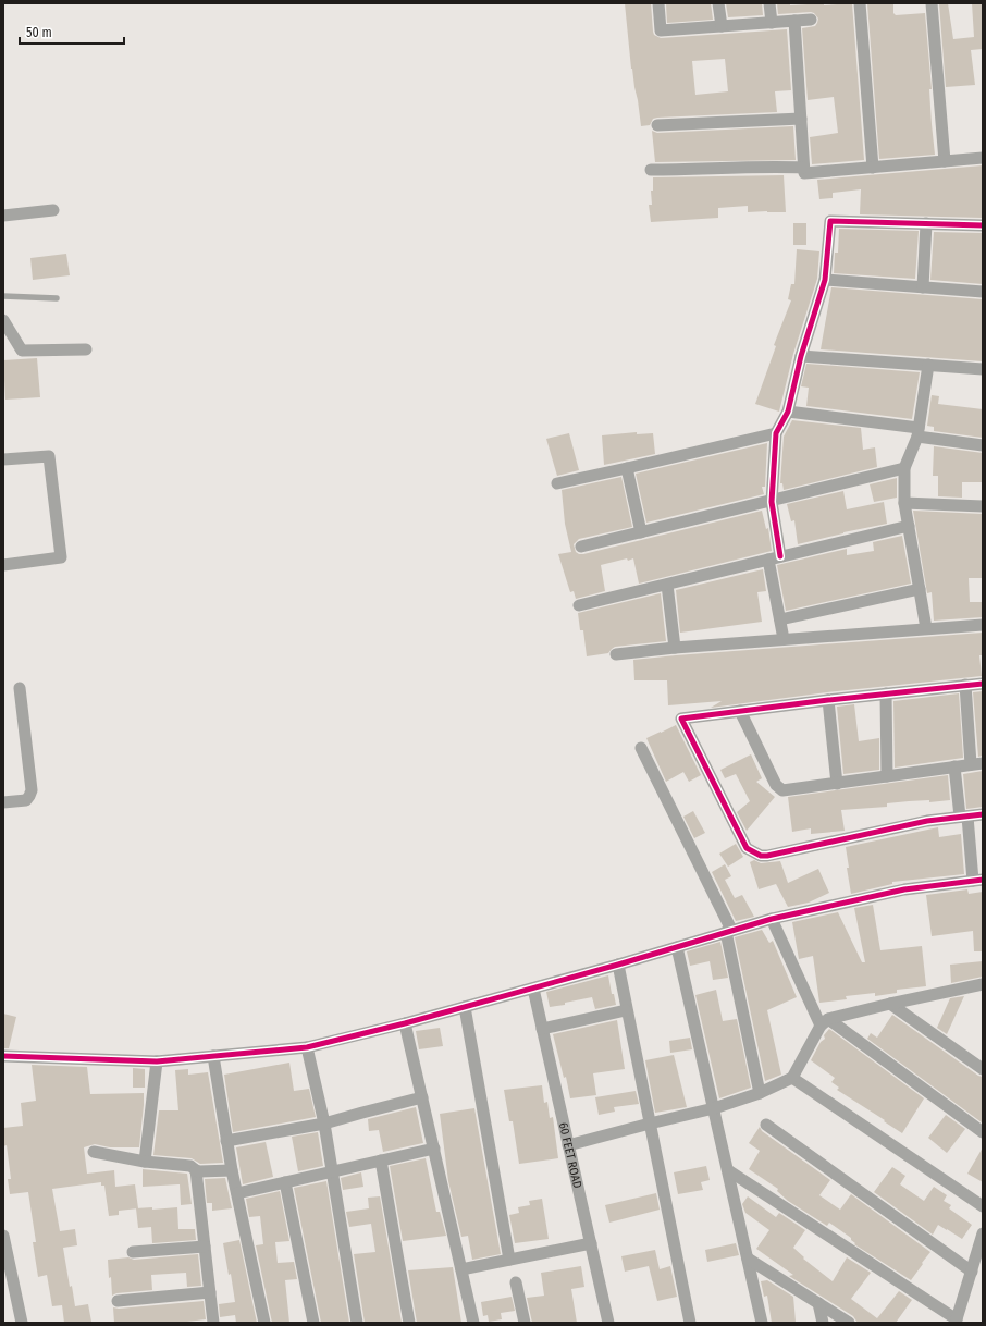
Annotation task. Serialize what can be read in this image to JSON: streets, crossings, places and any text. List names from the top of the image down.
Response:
{
  "streets": {
    "street": ["60 FEET ROAD"]
  },
  "scale_bar": "50 m"
}
